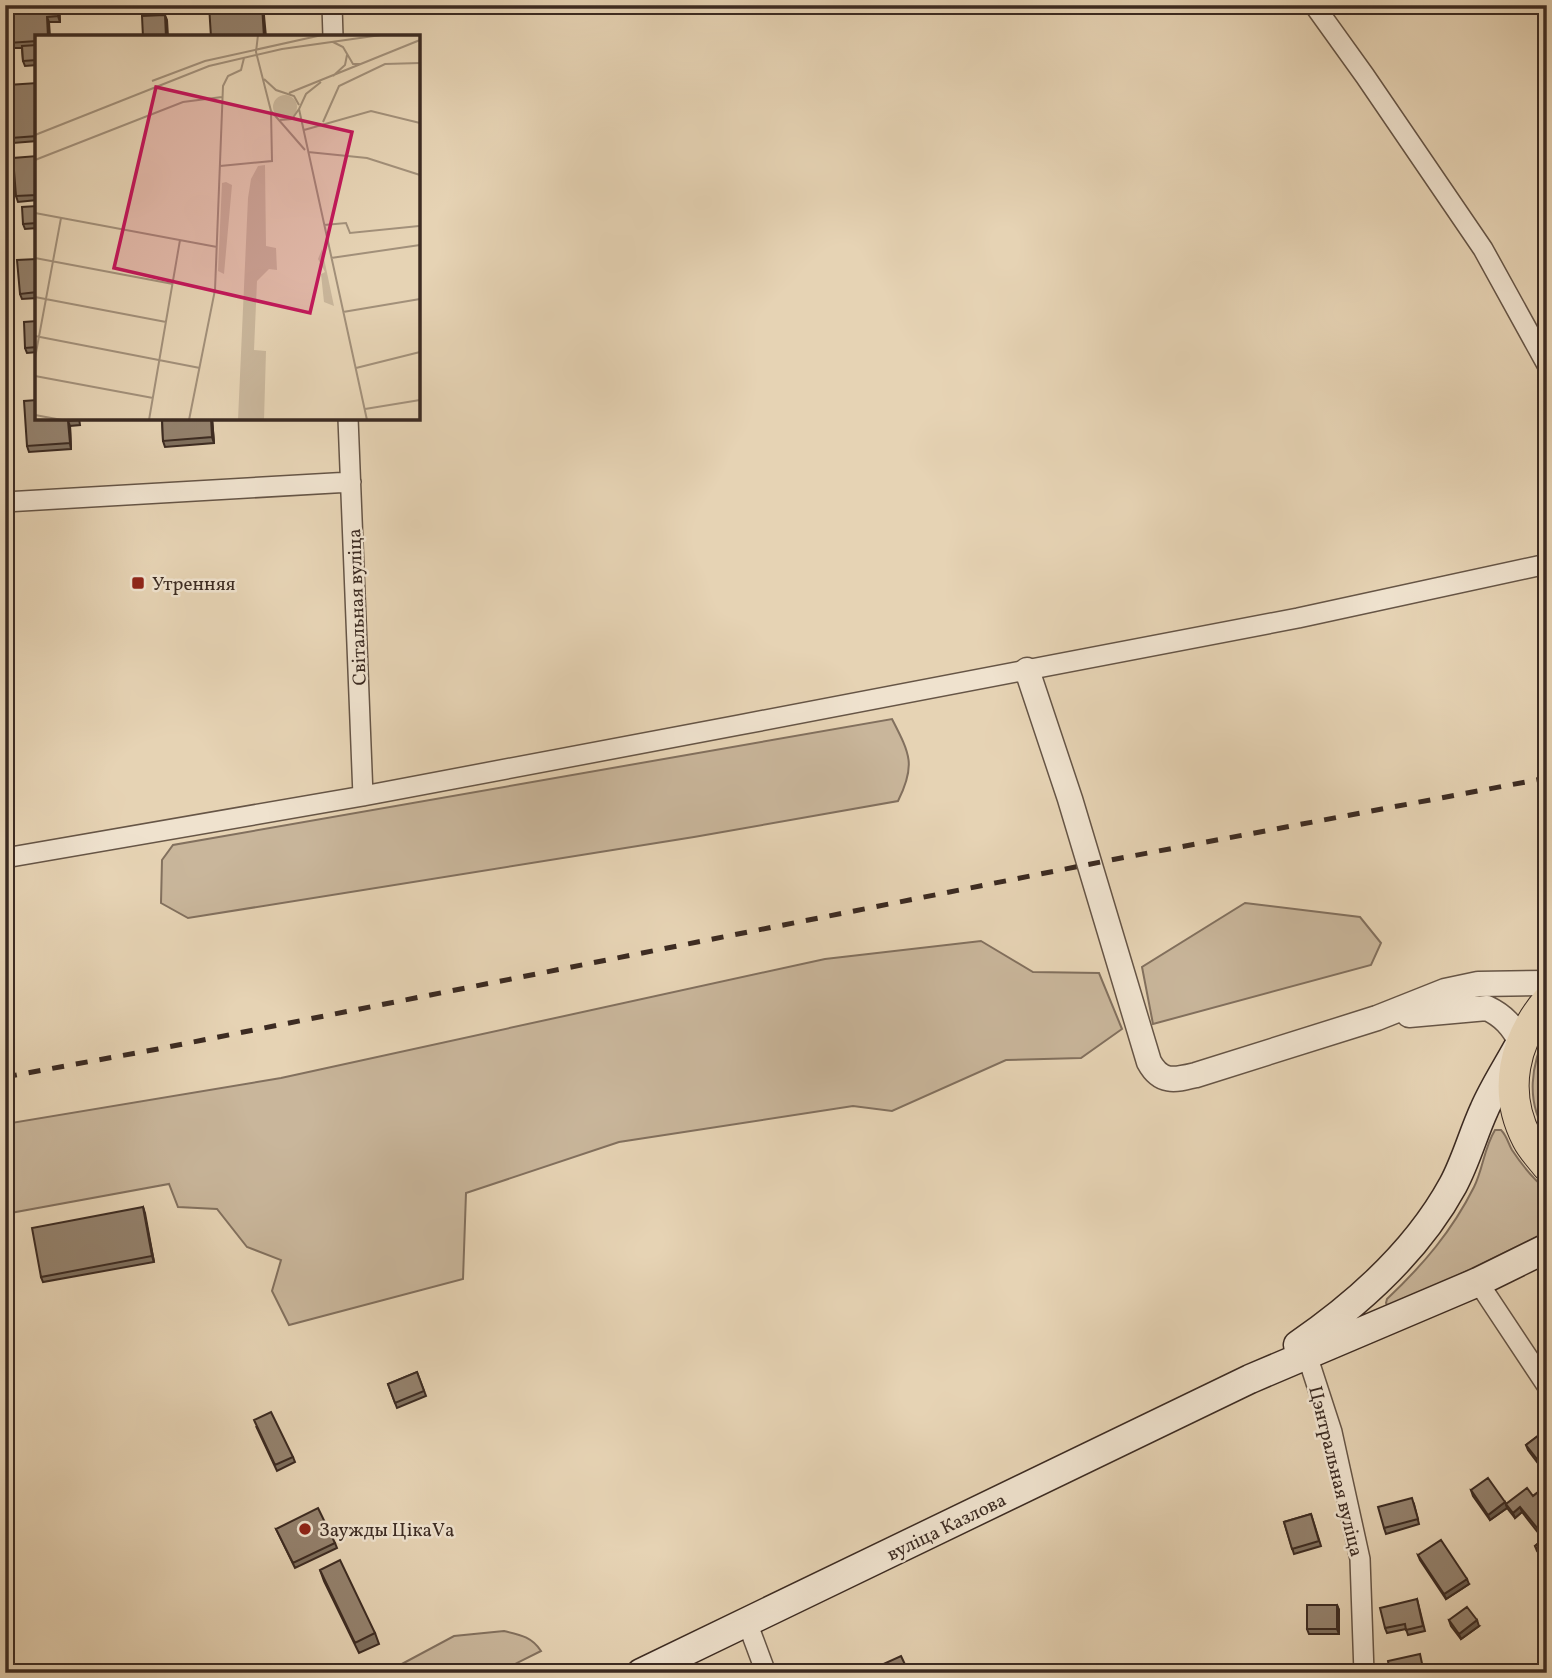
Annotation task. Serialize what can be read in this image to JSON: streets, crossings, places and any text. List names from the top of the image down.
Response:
{
  "streets": {
    "main road": ["вуліца Казлова"],
    "street": ["Світальная вуліца", "Цэнтральная вуліца"]
  },
  "places": {
    "transit": ["Утренняя"],
    "other": ["Заужды ЦікаVа"]
  }
}
